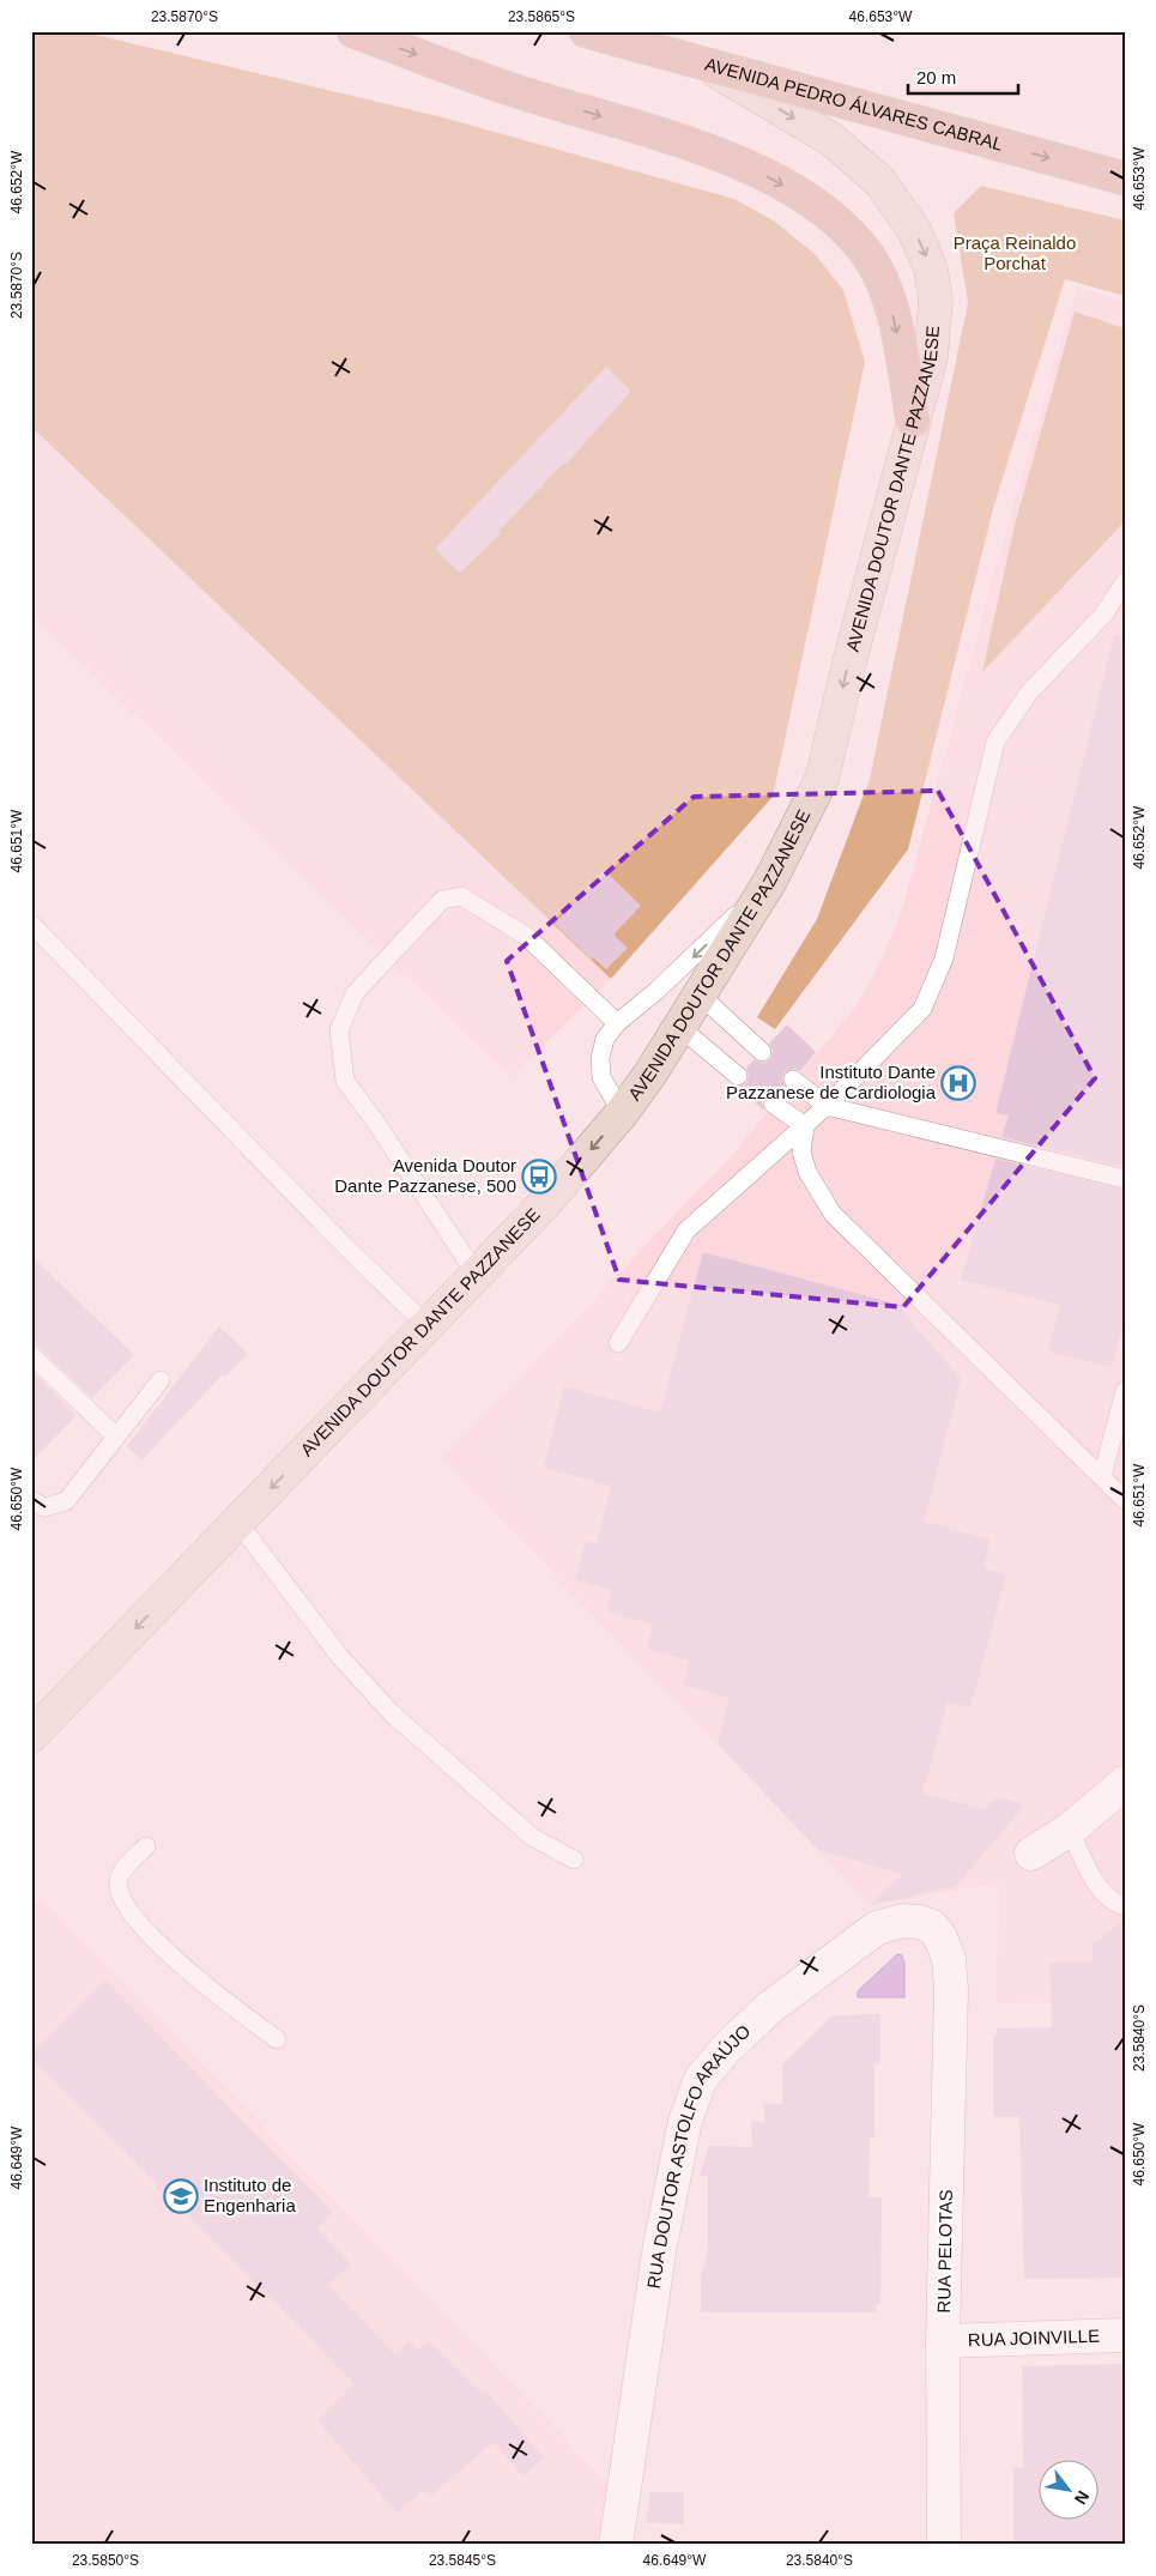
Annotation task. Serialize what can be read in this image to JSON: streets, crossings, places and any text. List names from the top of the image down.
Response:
{
  "streets": {
    "main road": ["AVENIDA PEDRO ÁLVARES CABRAL"],
    "street": [
      "AVENIDA DOUTOR DANTE PAZZANESE",
      "RUA DOUTOR ASTOLFO ARAÚJO",
      "RUA PELOTAS",
      "RUA JOINVILLE"
    ]
  },
  "crossings": [
    ["AVENIDA PEDRO ÁLVARES CABRAL", "AVENIDA DOUTOR DANTE PAZZANESE"],
    ["RUA DOUTOR ASTOLFO ARAÚJO", "RUA PELOTAS"],
    ["RUA PELOTAS", "RUA JOINVILLE"]
  ],
  "one_way": ["AVENIDA PEDRO ÁLVARES CABRAL", "AVENIDA DOUTOR DANTE PAZZANESE"],
  "parks": ["Praça Reinaldo Porchat"],
  "places": {
    "hospital": ["Instituto Dante Pazzanese de Cardiologia"],
    "bus stop": ["Avenida Doutor Dante Pazzanese, 500"],
    "school or university": ["Instituto de Engenharia"]
  },
  "scale_bar": "20 m",
  "north": "bottom right",
  "coordinates": [
    "23.5870°S",
    "23.5865°S",
    "46.653°W",
    "46.652°W",
    "46.651°W",
    "46.650°W",
    "23.5840°S",
    "46.649°W",
    "23.5850°S",
    "23.5845°S"
  ]
}
